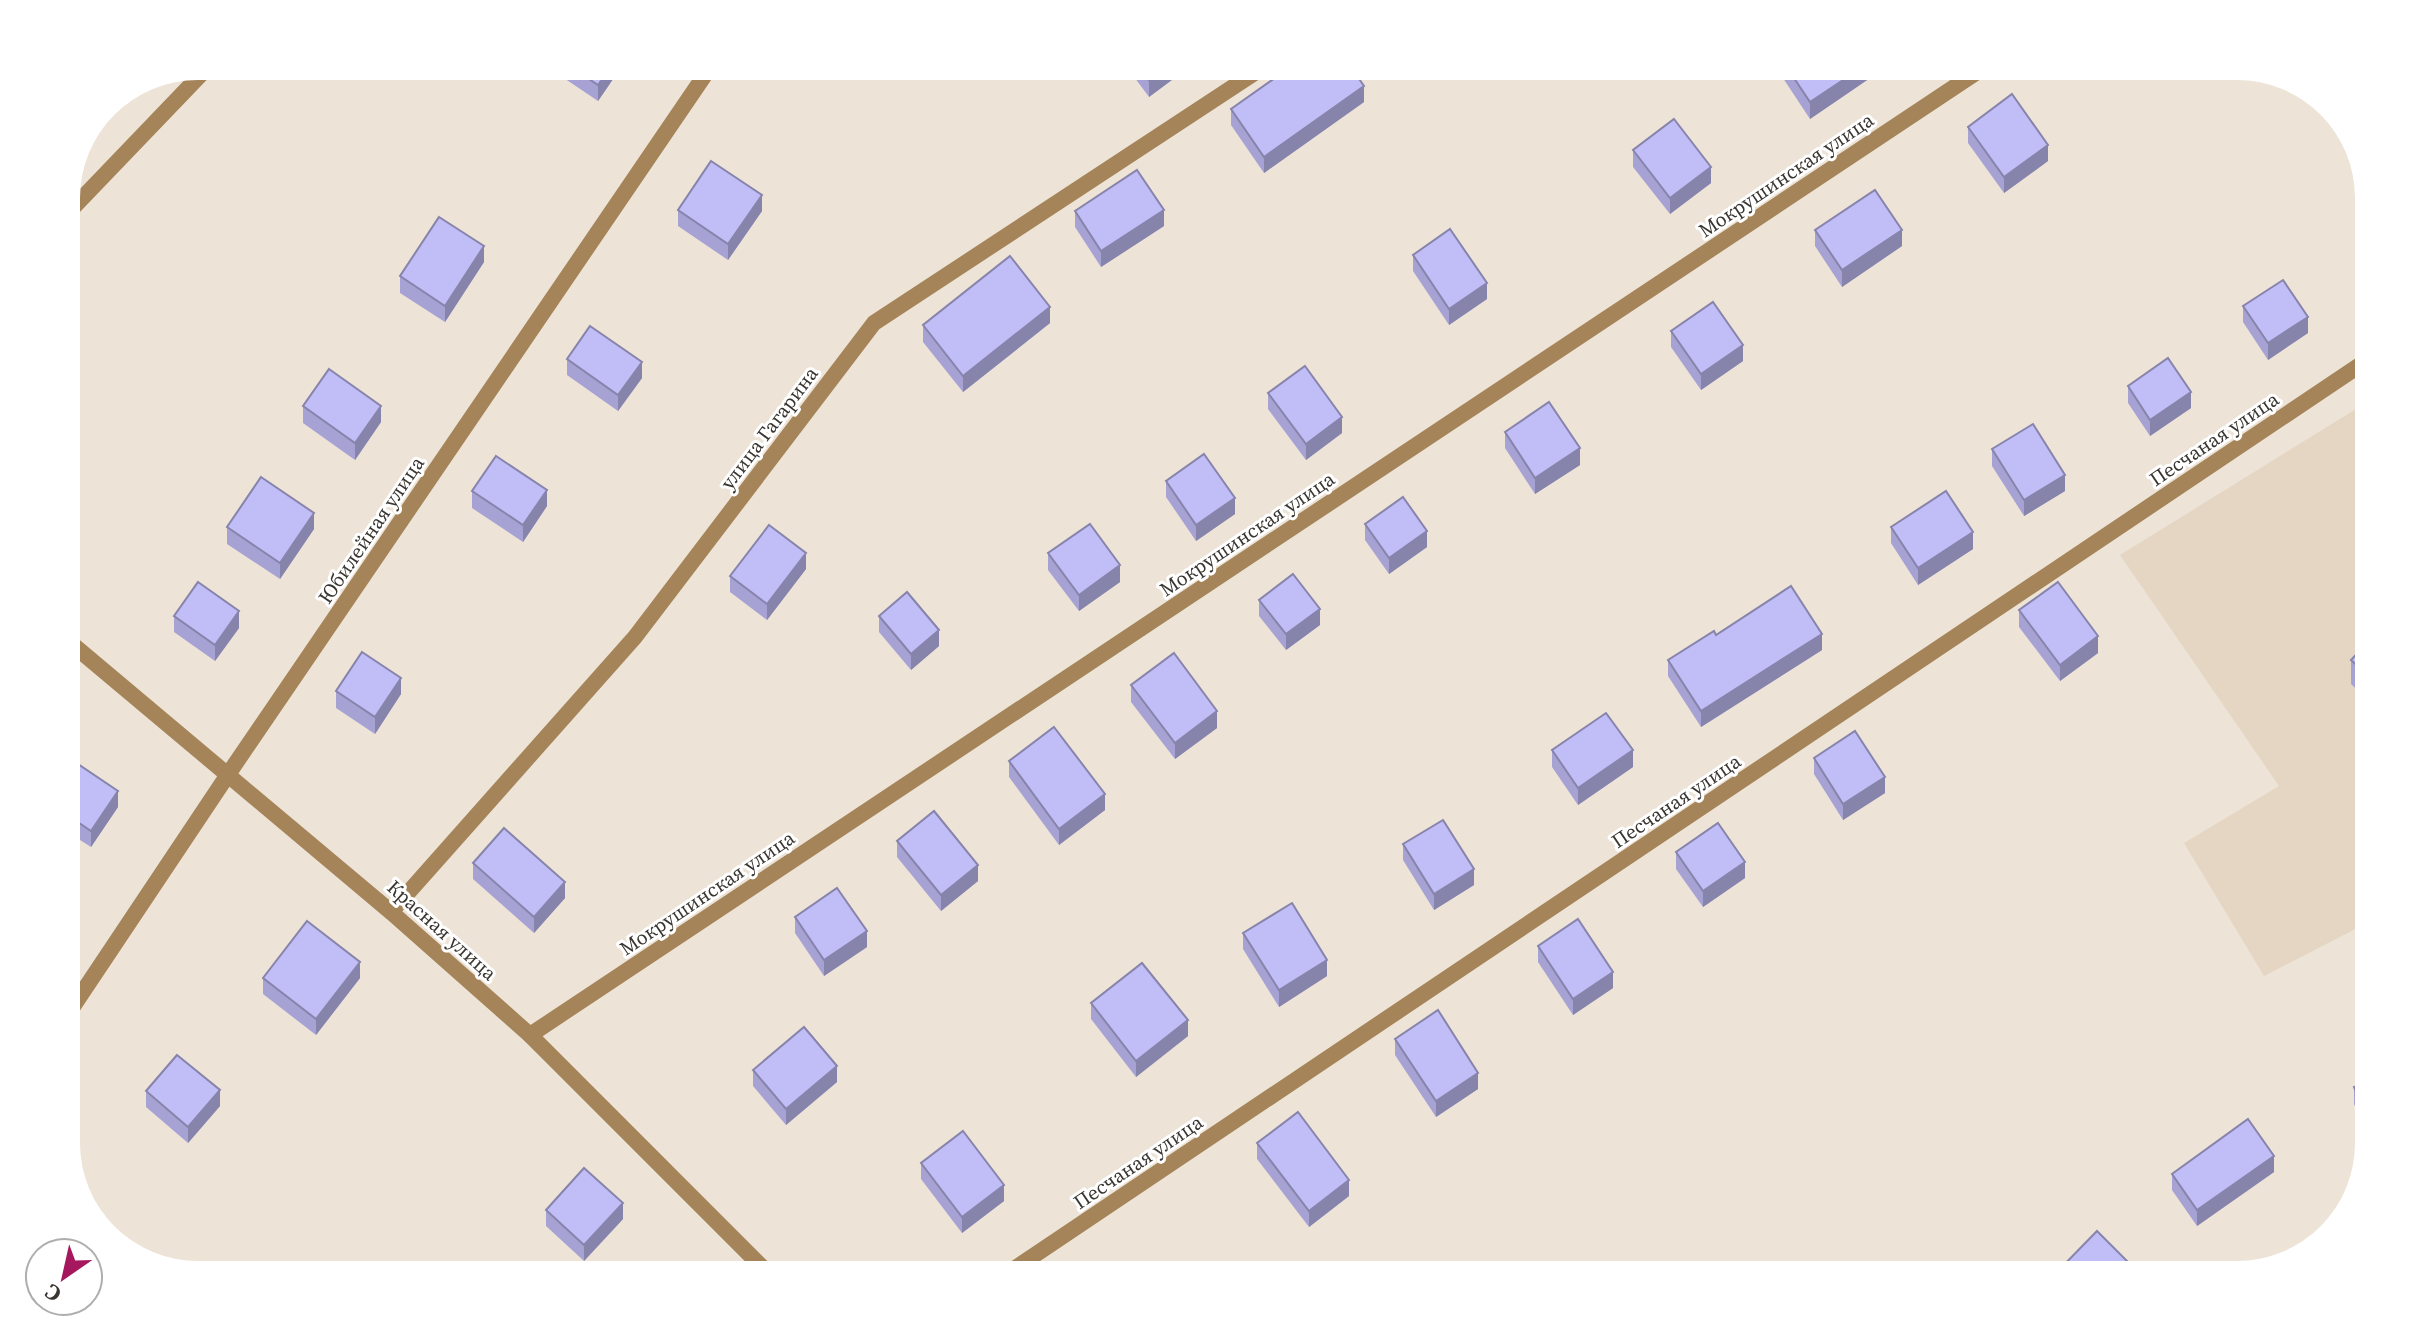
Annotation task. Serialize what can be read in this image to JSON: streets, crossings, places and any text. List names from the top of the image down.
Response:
{
  "streets": {
    "street": [
      "Мокрушинская улица",
      "улица Гагарина",
      "Песчаная улица",
      "Юбилейная улица",
      "Красная улица"
    ]
  },
  "crossings": [
    ["Мокрушинская улица", "Красная улица"],
    ["улица Гагарина", "Красная улица"],
    ["Юбилейная улица", "Красная улица"]
  ],
  "north": "bottom left"
}
